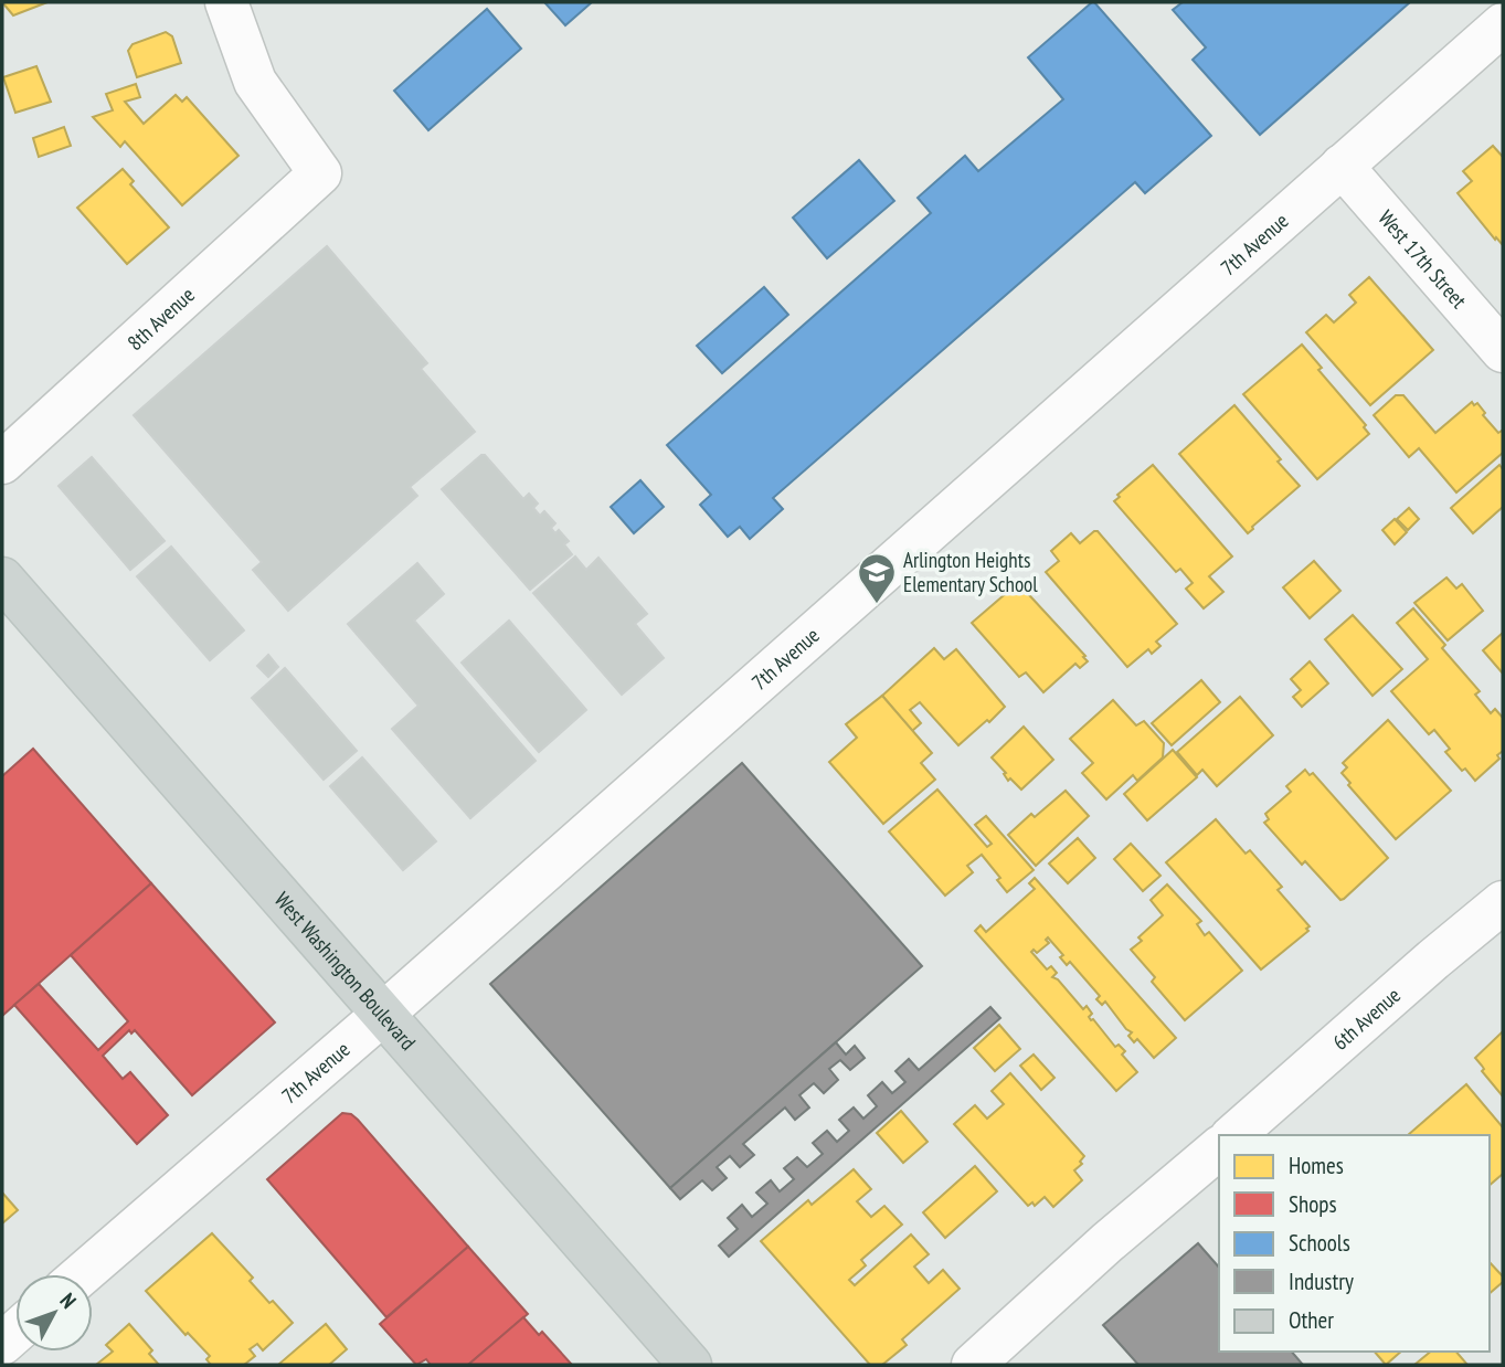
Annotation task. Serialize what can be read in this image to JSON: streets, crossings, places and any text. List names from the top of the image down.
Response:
{
  "streets": {
    "main road": ["West Washington Boulevard"],
    "street": [
      "7th Avenue",
      "West 17th Street",
      "8th Avenue",
      "6th Avenue"
    ]
  },
  "crossings": [
    ["7th Avenue", "West 17th Street"],
    ["7th Avenue", "West Washington Boulevard"]
  ],
  "places": {
    "school or university": ["Arlington Heights Elementary School"]
  },
  "legend": [
    "Homes",
    "Shops",
    "Schools",
    "Industry",
    "Other"
  ],
  "north": "top right"
}
